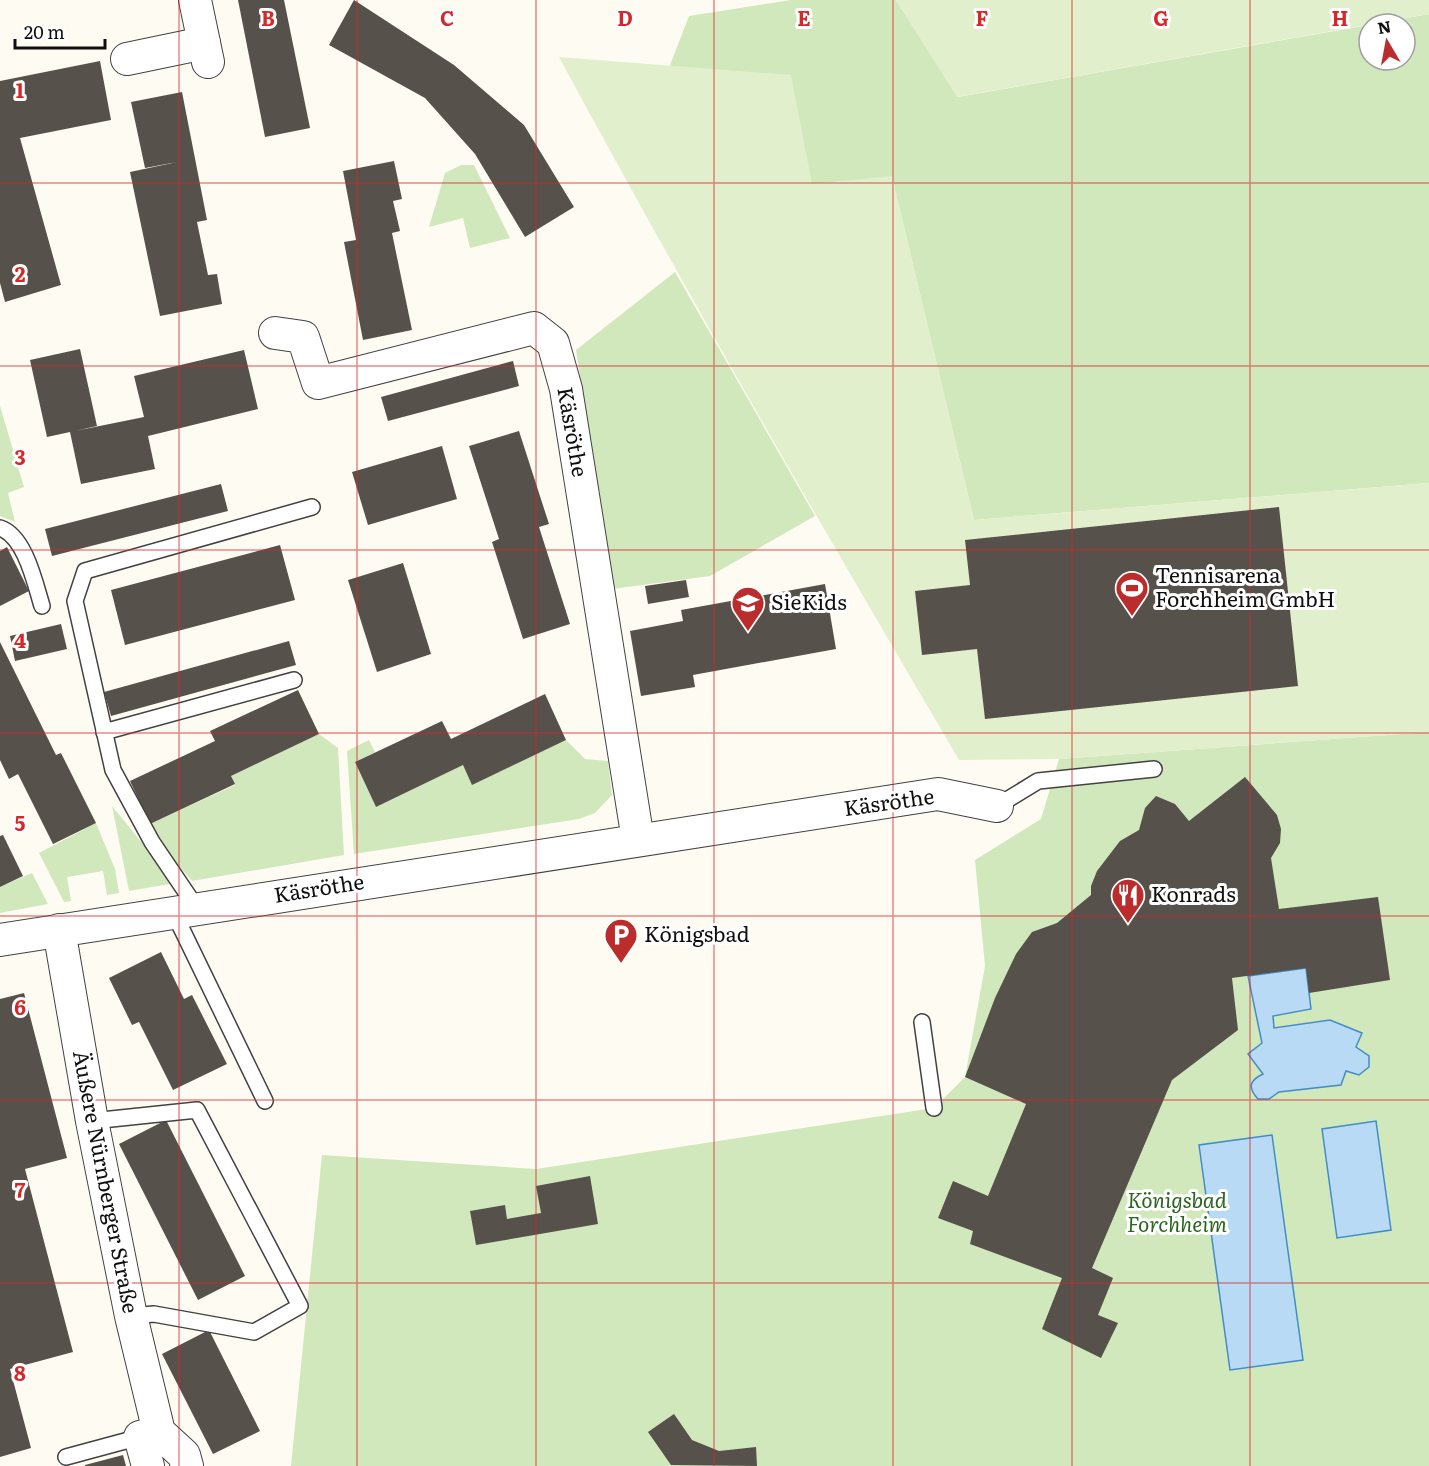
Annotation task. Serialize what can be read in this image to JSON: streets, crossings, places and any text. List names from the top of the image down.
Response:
{
  "streets": {
    "street": ["Käsröthe", "Äußere Nürnberger Straße"]
  },
  "crossings": [
    ["Käsröthe", "Äußere Nürnberger Straße"]
  ],
  "parks": ["Königsbad Forchheim"],
  "places": {
    "sports": ["Tennisarena Forchheim GmbH"],
    "school or university": ["SieKids"],
    "restaurant": ["Konrads"],
    "parking": ["Königsbad"]
  },
  "scale_bar": "20 m",
  "north": "top",
  "grid": {
    "columns": [
      "B",
      "C",
      "D",
      "E",
      "F",
      "G",
      "H"
    ],
    "rows": [
      "1",
      "2",
      "3",
      "4",
      "5",
      "6",
      "7",
      "8"
    ]
  }
}
